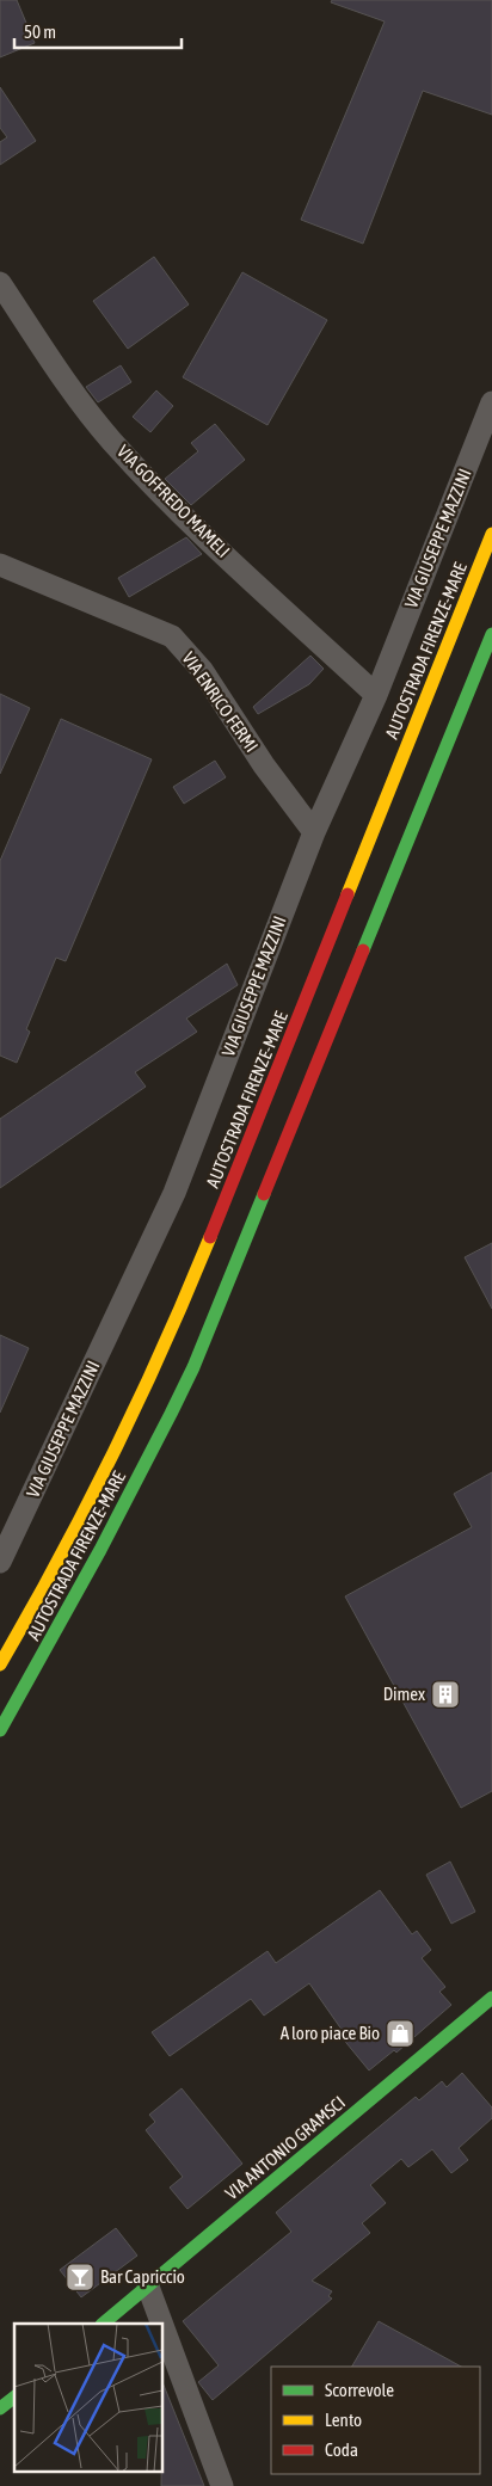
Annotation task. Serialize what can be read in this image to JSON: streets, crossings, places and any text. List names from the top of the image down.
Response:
{
  "streets": {
    "main road": ["AUTOSTRADA FIRENZE-MARE", "VIA ANTONIO GRAMSCI"],
    "street": ["VIA GOFFREDO MAMELI", "VIA GIUSEPPE MAZZINI", "VIA ENRICO FERMI"]
  },
  "crossings": [
    ["VIA GOFFREDO MAMELI", "VIA GIUSEPPE MAZZINI"],
    ["VIA GIUSEPPE MAZZINI", "VIA ENRICO FERMI"]
  ],
  "places": {
    "building": ["Dimex"],
    "shop": ["A loro piace Bio"],
    "bar": ["Bar Capriccio"]
  },
  "legend": ["Scorrevole", "Lento", "Coda"],
  "scale_bar": "50 m"
}
